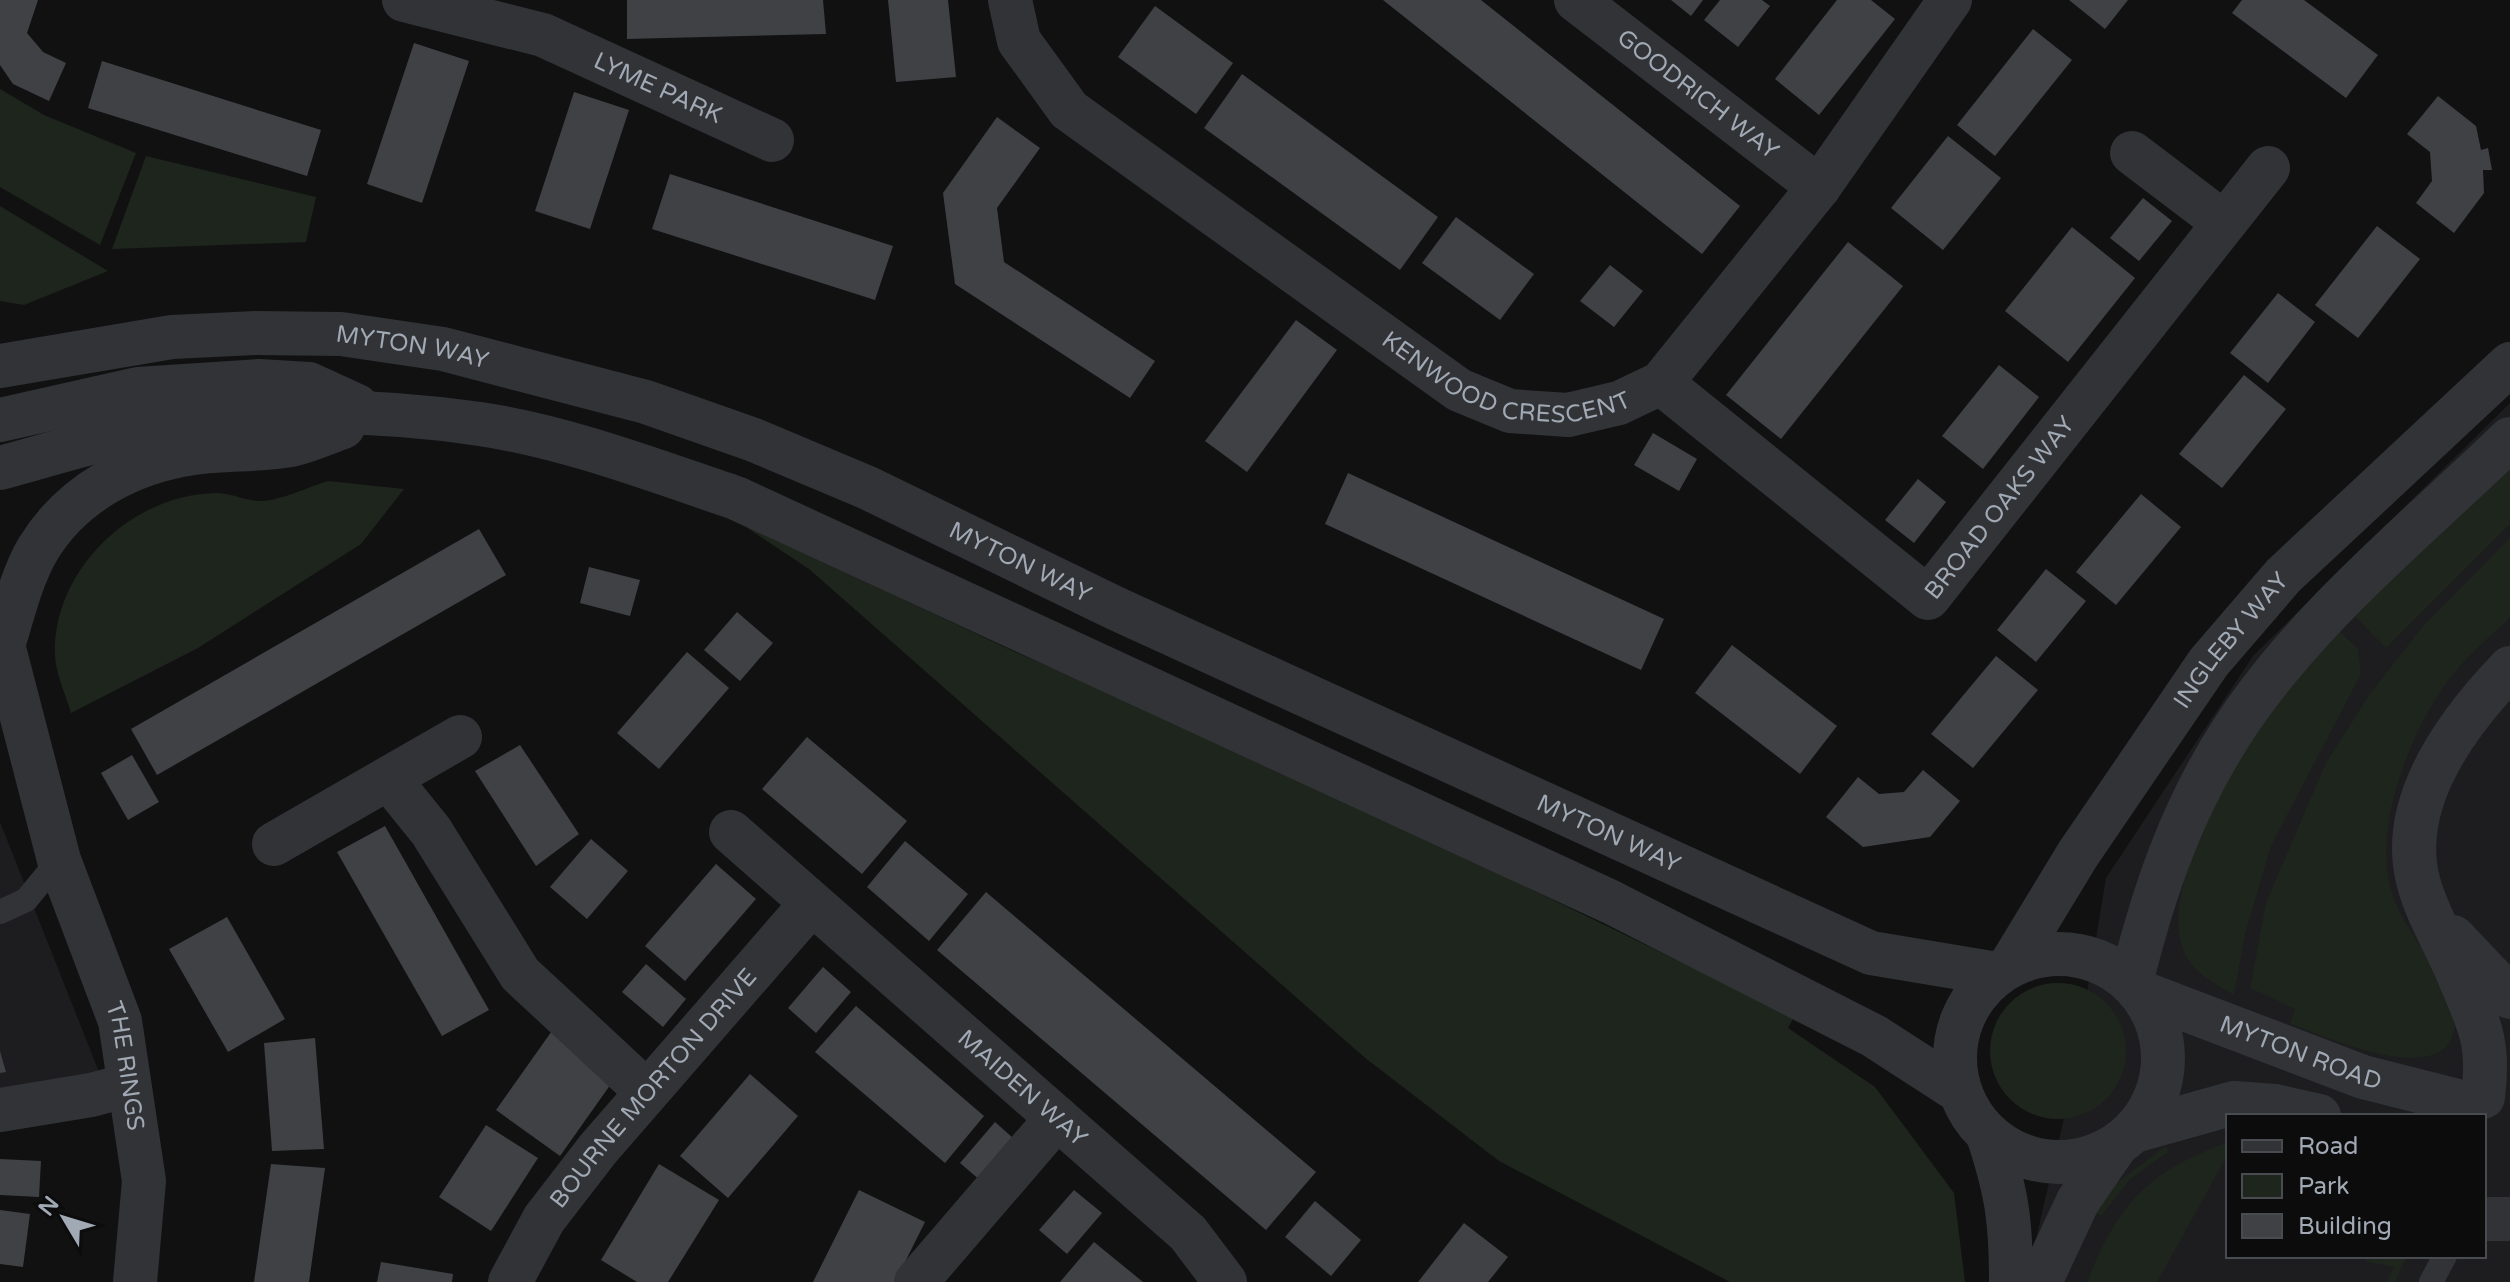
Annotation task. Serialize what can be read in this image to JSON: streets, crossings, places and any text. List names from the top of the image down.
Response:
{
  "streets": {
    "street": [
      "LYME PARK",
      "GOODRICH WAY",
      "MYTON WAY",
      "KENWOOD CRESCENT",
      "BROAD OAKS WAY",
      "INGLEBY WAY",
      "MYTON ROAD",
      "THE RINGS",
      "BOURNE MORTON DRIVE",
      "MAIDEN WAY"
    ]
  },
  "crossings": [
    ["GOODRICH WAY", "KENWOOD CRESCENT"],
    ["MYTON WAY", "INGLEBY WAY"],
    ["MYTON WAY", "MYTON ROAD"],
    ["KENWOOD CRESCENT", "BROAD OAKS WAY"],
    ["INGLEBY WAY", "MYTON ROAD"],
    ["BOURNE MORTON DRIVE", "MAIDEN WAY"]
  ],
  "legend": ["Road", "Park", "Building"],
  "north": "top left"
}
